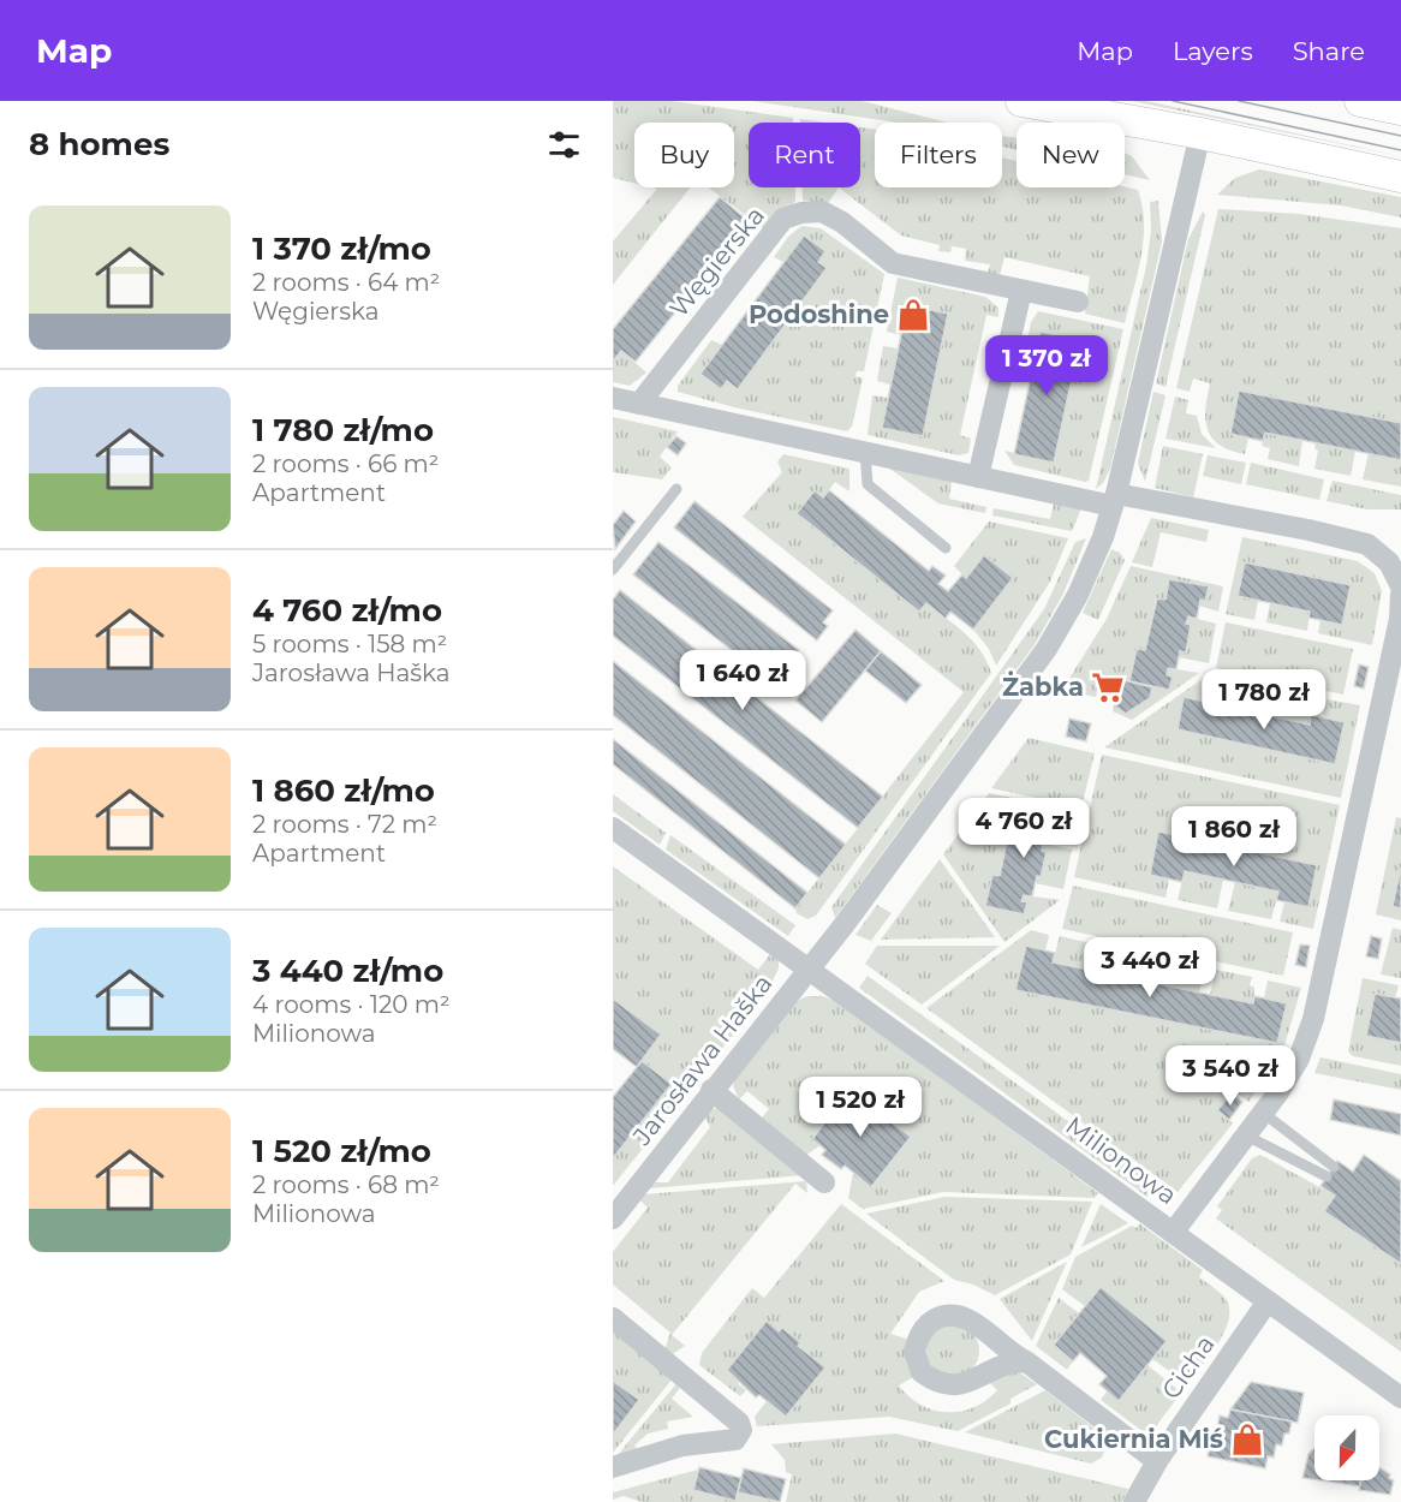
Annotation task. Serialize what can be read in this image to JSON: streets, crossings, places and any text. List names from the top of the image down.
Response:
{
  "streets": {
    "street": [
      "Węgierska",
      "Jarosława Haška",
      "Milionowa",
      "Cicha"
    ]
  },
  "crossings": [
    ["Jarosława Haška", "Milionowa"],
    ["Milionowa", "Cicha"]
  ],
  "places": {
    "shop": ["Podoshine", "Cukiernia Miś"],
    "supermarket": ["Żabka"]
  },
  "north": "bottom",
  "page": {
    "header": "Map",
    "nav": ["Map", "Layers", "Share"],
    "heading": "8 homes",
    "chip": [
      "Buy",
      "Rent",
      "Filters",
      "New"
    ],
    "list": [
      {
        "name": "1 370 zł/mo",
        "note": "2 rooms · 64 m² · Węgierska"
      },
      {
        "name": "1 780 zł/mo",
        "note": "2 rooms · 66 m² · Apartment"
      },
      {
        "name": "4 760 zł/mo",
        "note": "5 rooms · 158 m² · Jarosława Haška"
      },
      {
        "name": "1 860 zł/mo",
        "note": "2 rooms · 72 m² · Apartment"
      },
      {
        "name": "3 440 zł/mo",
        "note": "4 rooms · 120 m² · Milionowa"
      },
      {
        "name": "1 520 zł/mo",
        "note": "2 rooms · 68 m² · Milionowa"
      }
    ],
    "price": [
      "1 370 zł",
      "1 640 zł",
      "1 780 zł",
      "4 760 zł",
      "1 860 zł",
      "3 440 zł",
      "3 540 zł",
      "1 520 zł"
    ]
  }
}
